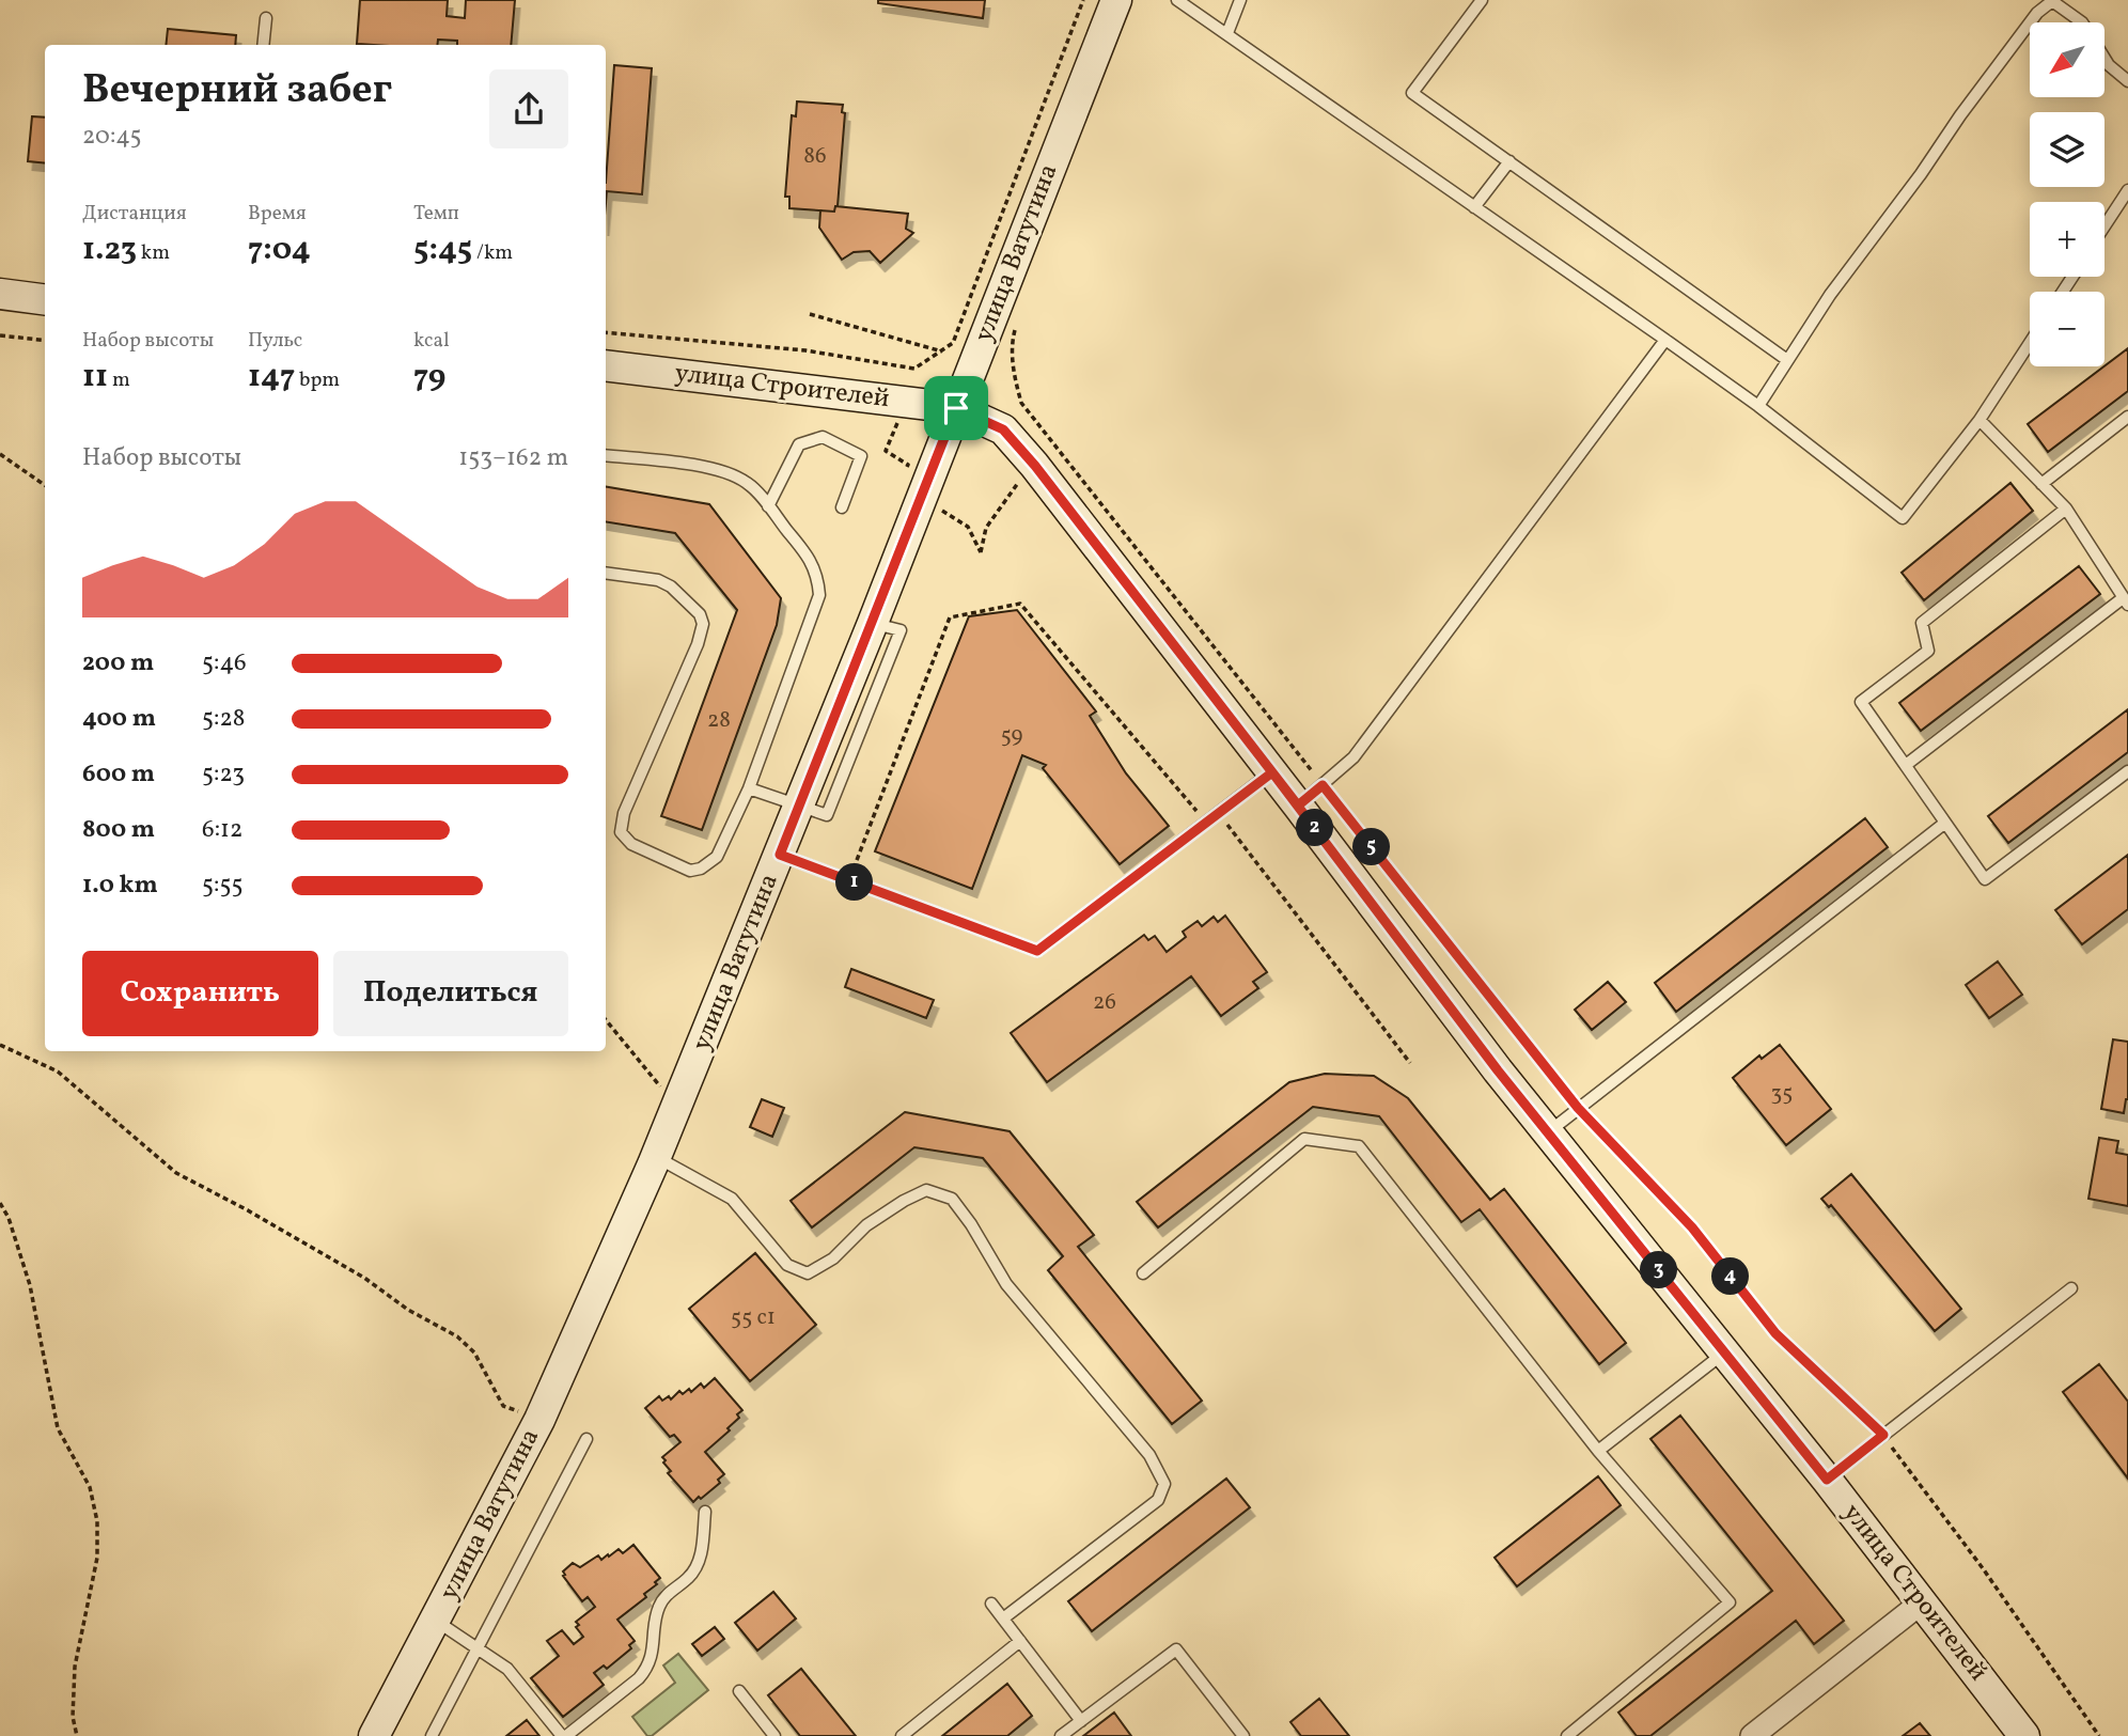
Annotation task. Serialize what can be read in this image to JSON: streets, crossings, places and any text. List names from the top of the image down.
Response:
{
  "streets": {
    "main road": ["улица Ватутина", "улица Строителей"]
  },
  "crossings": [
    ["улица Ватутина", "улица Строителей"]
  ],
  "house_numbers": [
    "86",
    "28",
    "59",
    "26",
    "35",
    "55 с1"
  ],
  "north": "bottom left",
  "page": {
    "map_buttons": ["+", "−"],
    "heading": ["Вечерний забег", "20:45"],
    "stats": [
      ["Дистанция", "1.23 km"],
      ["Время", "7:04"],
      ["Темп", "5:45 /km"],
      ["Набор высоты", "11 m"],
      ["Пульс", "147 bpm"],
      ["kcal", "79"]
    ],
    "chart": ["Набор высоты", "153–162 m"],
    "list": [
      {
        "name": "200 m",
        "note": "5:46"
      },
      {
        "name": "400 m",
        "note": "5:28"
      },
      {
        "name": "600 m",
        "note": "5:23"
      },
      {
        "name": "800 m",
        "note": "6:12"
      },
      {
        "name": "1.0 km",
        "note": "5:55"
      }
    ],
    "pins": [
      "2",
      "5",
      "1",
      "3",
      "4"
    ],
    "buttons": ["Сохранить", "Поделиться"]
  }
}
